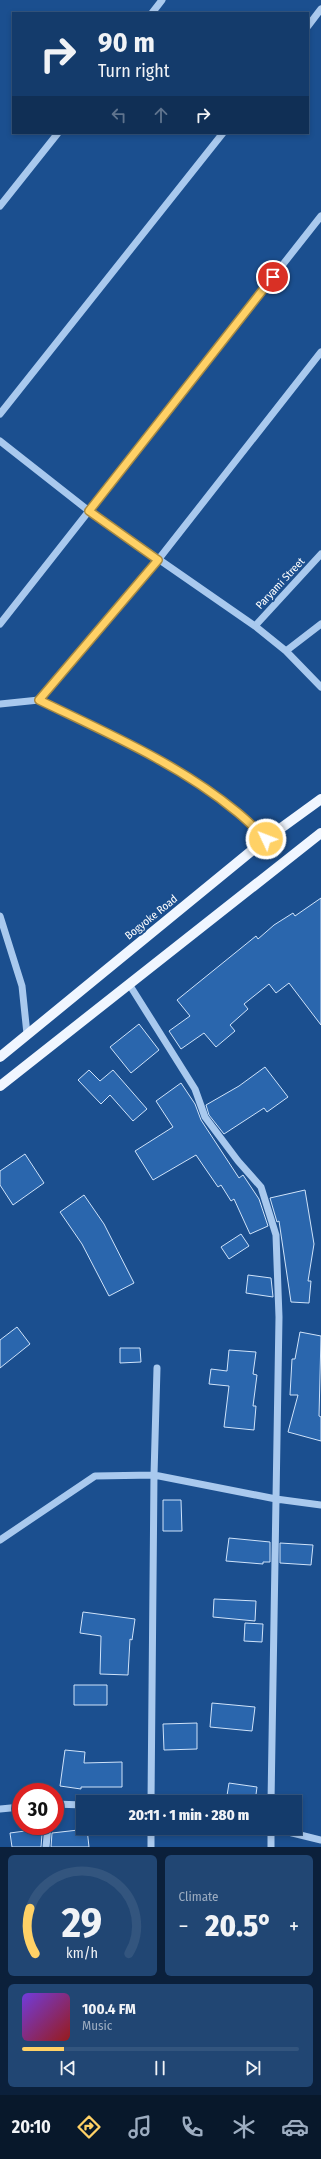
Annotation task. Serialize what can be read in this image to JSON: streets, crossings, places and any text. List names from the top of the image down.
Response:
{
  "streets": {
    "main road": ["Bogyoke Road"],
    "street": ["Paryami Street"]
  },
  "page": {
    "turn": ["90 m", "Turn right"],
    "limit": "30",
    "trip": "20:11 · 1 min · 280 m",
    "tile": "Climate",
    "heat": ["−", "20.5°", "+"],
    "song": ["100.4 FM", "Music"],
    "tabs": "20:10",
    "gauge": ["29", "km/h"]
  }
}
